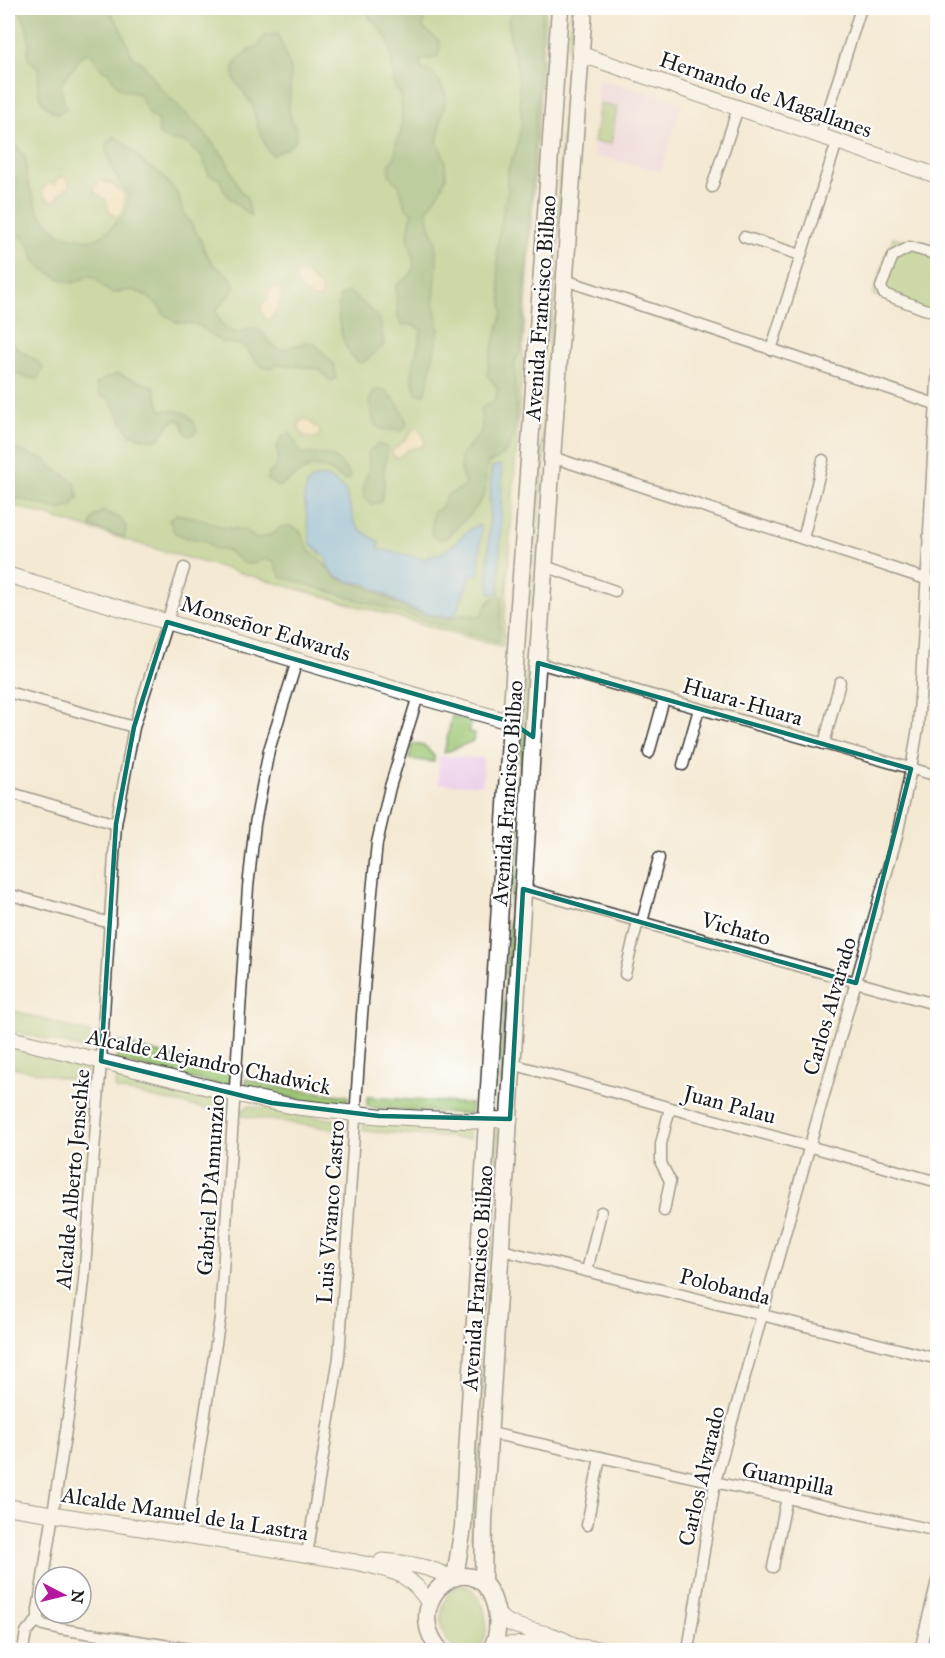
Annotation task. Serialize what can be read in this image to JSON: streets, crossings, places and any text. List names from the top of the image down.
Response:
{
  "streets": {
    "main road": ["Avenida Francisco Bilbao"],
    "street": [
      "Hernando de Magallanes",
      "Monseñor Edwards",
      "Huara-Huara",
      "Vichato",
      "Carlos Alvarado",
      "Alcalde Alejandro Chadwick",
      "Juan Palau",
      "Alcalde Alberto Jenschke",
      "Gabriel D'Annunzio",
      "Luis Vivanco Castro",
      "Polobanda",
      "Guampilla",
      "Alcalde Manuel de la Lastra"
    ]
  },
  "crossings": [
    ["Hernando de Magallanes", "Avenida Francisco Bilbao"],
    ["Avenida Francisco Bilbao", "Monseñor Edwards"],
    ["Avenida Francisco Bilbao", "Huara-Huara"],
    ["Avenida Francisco Bilbao", "Vichato"],
    ["Avenida Francisco Bilbao", "Alcalde Alejandro Chadwick"],
    ["Avenida Francisco Bilbao", "Juan Palau"],
    ["Avenida Francisco Bilbao", "Polobanda"],
    ["Avenida Francisco Bilbao", "Guampilla"],
    ["Avenida Francisco Bilbao", "Alcalde Manuel de la Lastra"],
    ["Monseñor Edwards", "Alcalde Alberto Jenschke"],
    ["Monseñor Edwards", "Gabriel D'Annunzio"],
    ["Monseñor Edwards", "Luis Vivanco Castro"],
    ["Huara-Huara", "Carlos Alvarado"],
    ["Vichato", "Carlos Alvarado"],
    ["Carlos Alvarado", "Juan Palau"],
    ["Carlos Alvarado", "Polobanda"],
    ["Carlos Alvarado", "Guampilla"],
    ["Alcalde Alejandro Chadwick", "Alcalde Alberto Jenschke"],
    ["Alcalde Alejandro Chadwick", "Gabriel D'Annunzio"],
    ["Alcalde Alejandro Chadwick", "Luis Vivanco Castro"],
    ["Alcalde Alberto Jenschke", "Alcalde Manuel de la Lastra"],
    ["Gabriel D'Annunzio", "Alcalde Manuel de la Lastra"],
    ["Luis Vivanco Castro", "Alcalde Manuel de la Lastra"]
  ],
  "north": "right"
}
